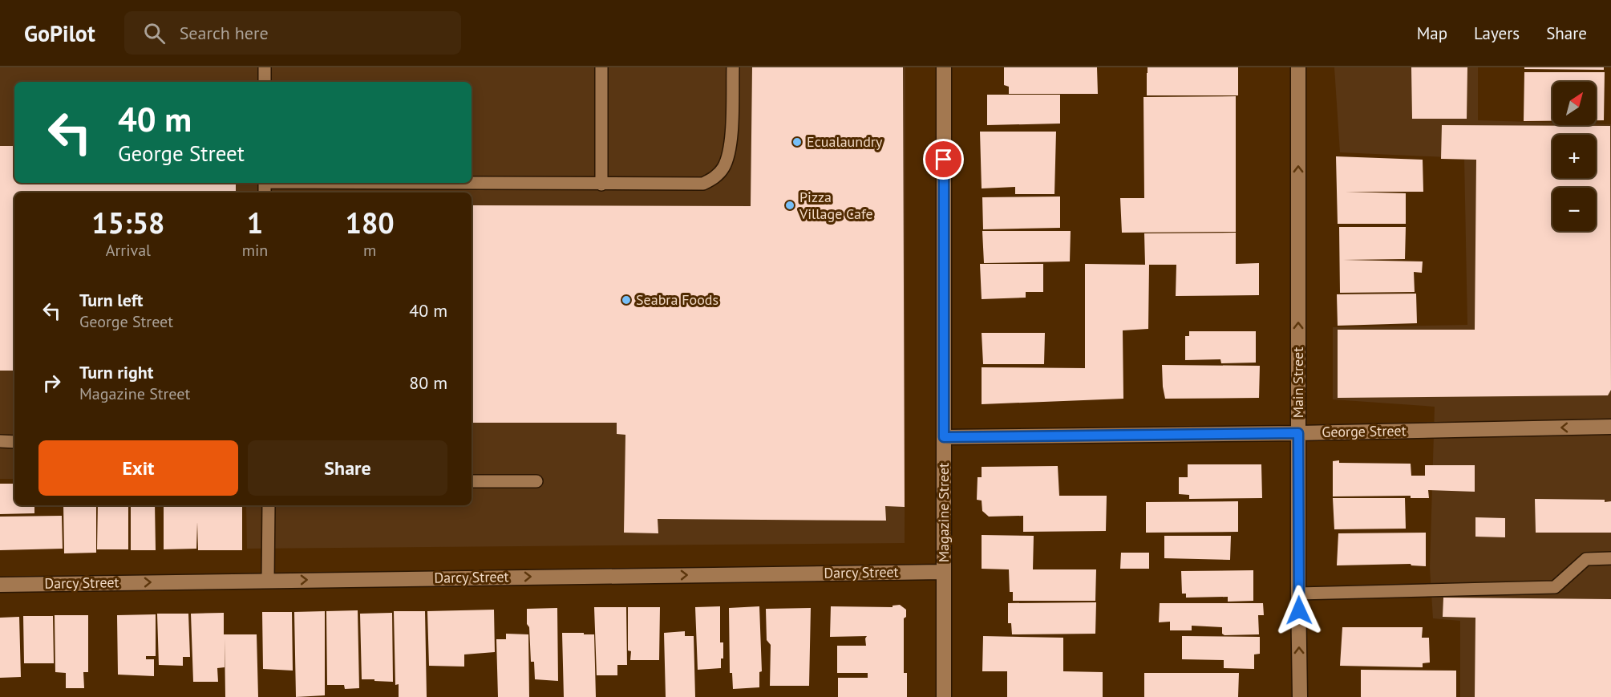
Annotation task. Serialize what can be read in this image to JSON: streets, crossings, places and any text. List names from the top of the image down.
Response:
{
  "streets": {
    "street": [
      "Main Street",
      "George Street",
      "Magazine Street",
      "Darcy Street"
    ]
  },
  "crossings": [
    ["Main Street", "George Street"],
    ["George Street", "Magazine Street"],
    ["Magazine Street", "Darcy Street"]
  ],
  "one_way": ["Main Street", "George Street", "Darcy Street"],
  "places": ["Ecualaundry", "Pizza Village Cafe", "Seabra Foods"],
  "north": "top right",
  "page": {
    "header": "GoPilot",
    "search": "Search here",
    "nav": ["Map", "Layers", "Share"],
    "map_buttons": ["+", "−"],
    "turn": ["40 m", "George Street"],
    "eta": [
      "15:58",
      "Arrival",
      "1",
      "min",
      "180",
      "m"
    ],
    "list": [
      {
        "name": "Turn left",
        "note": "George Street",
        "value": "40 m"
      },
      {
        "name": "Turn right",
        "note": "Magazine Street",
        "value": "80 m"
      }
    ],
    "buttons": ["Exit", "Share"]
  }
}
